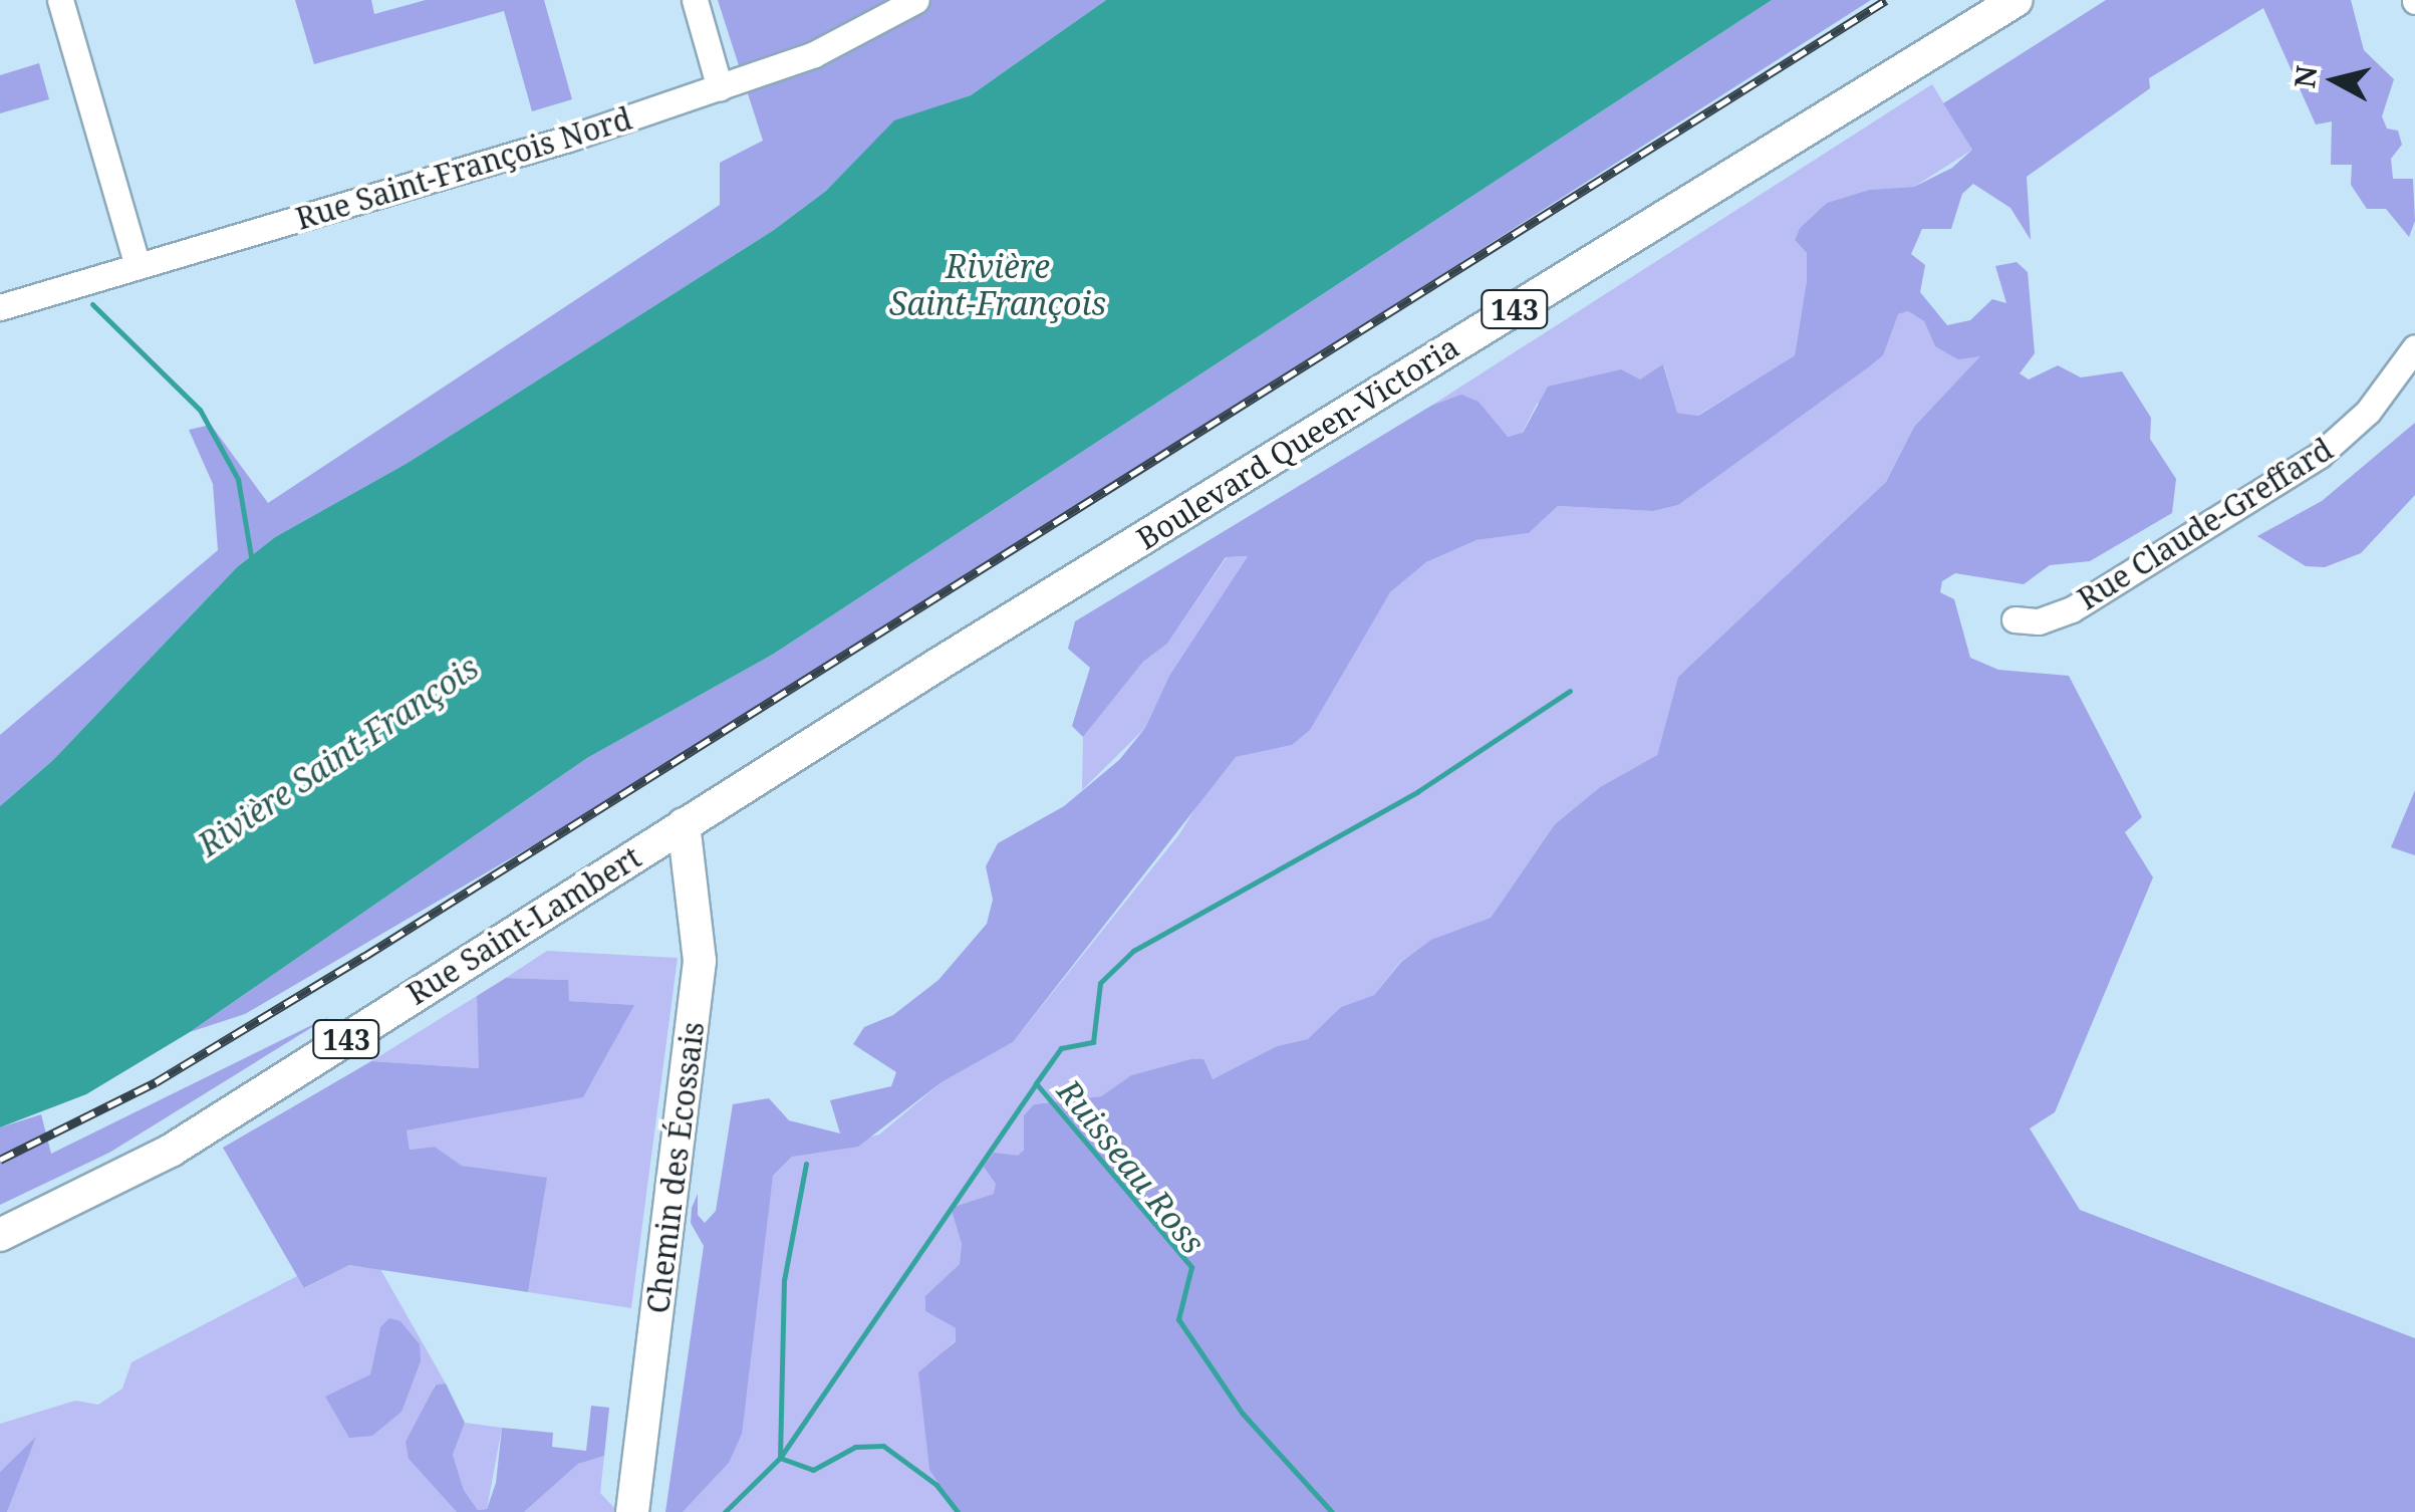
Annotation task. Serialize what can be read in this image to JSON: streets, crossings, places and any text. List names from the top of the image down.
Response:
{
  "streets": {
    "main road": [
      "143",
      "Boulevard Queen-Victoria",
      "Rue Saint-Lambert",
      "Chemin des Écossais"
    ],
    "street": ["Rue Saint-François Nord", "Rue Claude-Greffard"]
  },
  "crossings": [
    ["Boulevard Queen-Victoria", "Rue Saint-Lambert"],
    ["Boulevard Queen-Victoria", "Chemin des Écossais"],
    ["Rue Saint-Lambert", "Chemin des Écossais"]
  ],
  "water": ["Rivière Saint-François", "Ruisseau Ross"],
  "north": "left"
}
